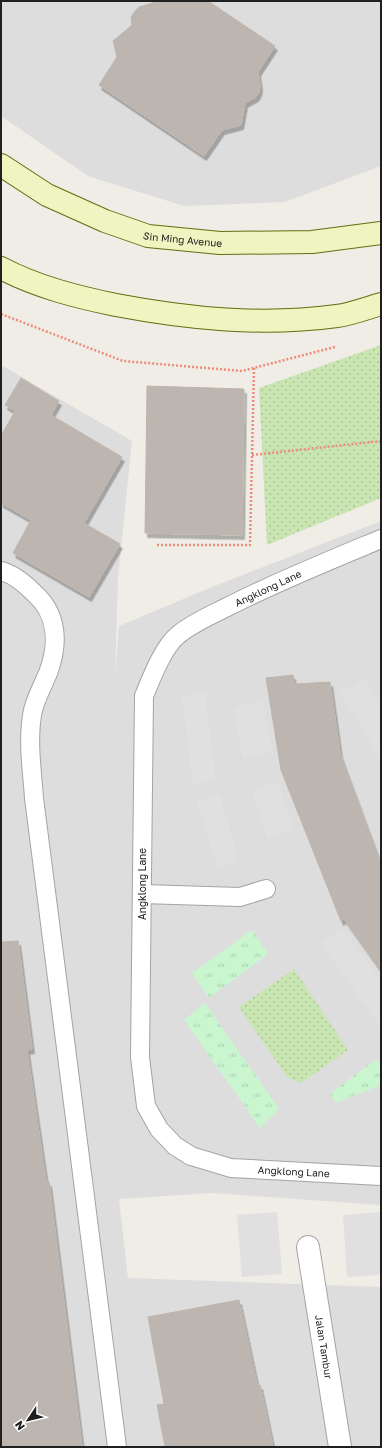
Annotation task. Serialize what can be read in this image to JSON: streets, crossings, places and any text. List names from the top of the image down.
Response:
{
  "streets": {
    "main road": ["Sin Ming Avenue"],
    "street": ["Jalan Tambur"],
    "lane": ["Angklong Lane"]
  },
  "north": "bottom left"
}
